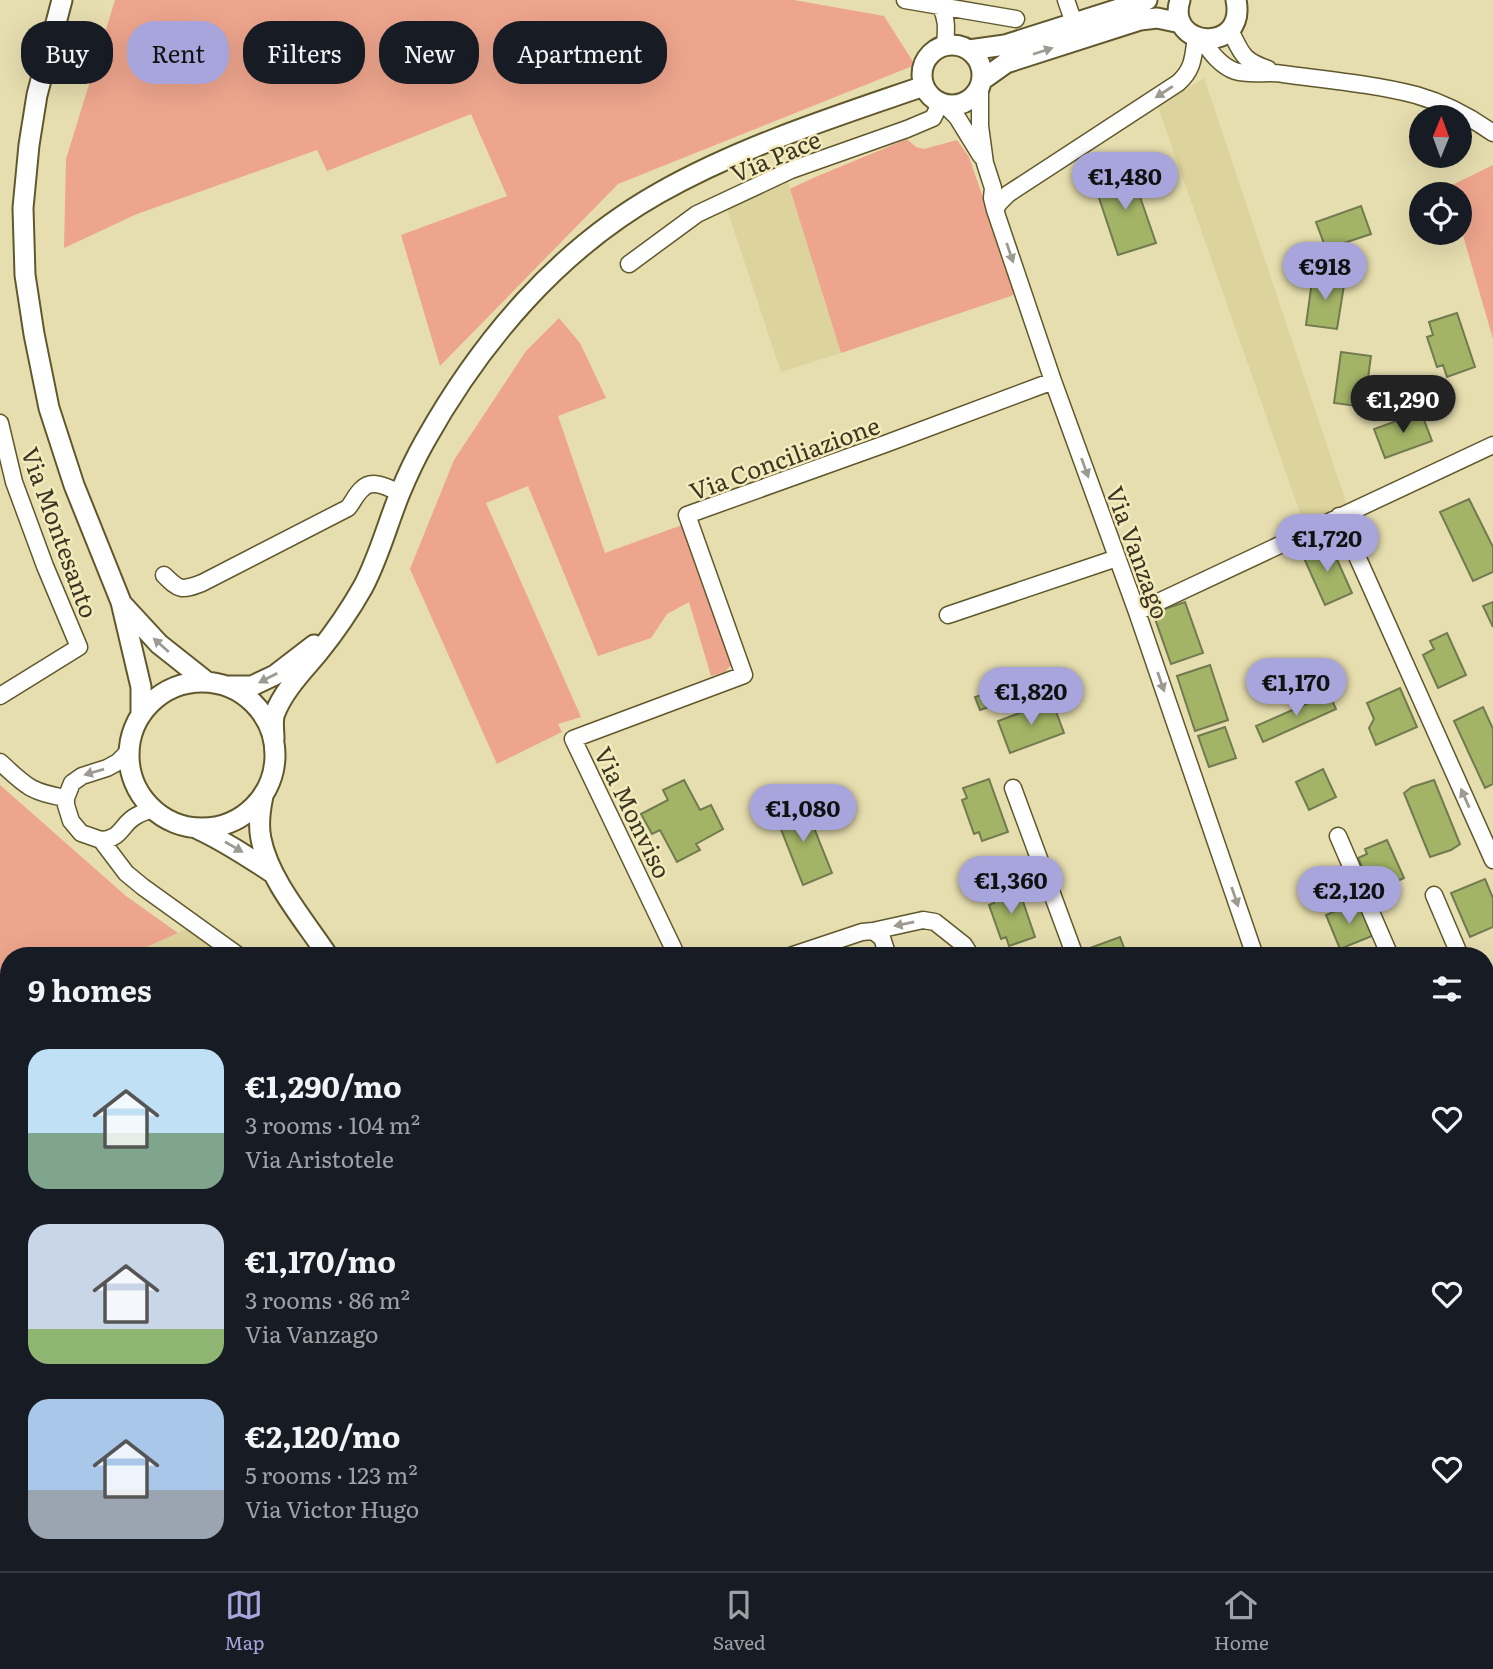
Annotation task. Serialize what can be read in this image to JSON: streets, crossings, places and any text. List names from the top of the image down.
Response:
{
  "streets": {
    "street": [
      "Via Pace",
      "Via Conciliazione",
      "Via Montesanto",
      "Via Vanzago",
      "Via Monviso"
    ]
  },
  "crossings": [
    ["Via Pace", "Via Vanzago"],
    ["Via Conciliazione", "Via Vanzago"],
    ["Via Conciliazione", "Via Monviso"]
  ],
  "one_way": ["Via Vanzago"],
  "north": "top",
  "page": {
    "chip": [
      "Buy",
      "Rent",
      "Filters",
      "New",
      "Apartment"
    ],
    "price": [
      "€1,480",
      "€918",
      "€1,290",
      "€1,720",
      "€1,170",
      "€1,820",
      "€1,080",
      "€1,360",
      "€2,120"
    ],
    "heading": "9 homes",
    "list": [
      {
        "name": "€1,290/mo",
        "note": "3 rooms · 104 m² · Via Aristotele"
      },
      {
        "name": "€1,170/mo",
        "note": "3 rooms · 86 m² · Via Vanzago"
      },
      {
        "name": "€2,120/mo",
        "note": "5 rooms · 123 m² · Via Victor Hugo"
      }
    ],
    "tabs": ["Map", "Saved", "Home"]
  }
}
